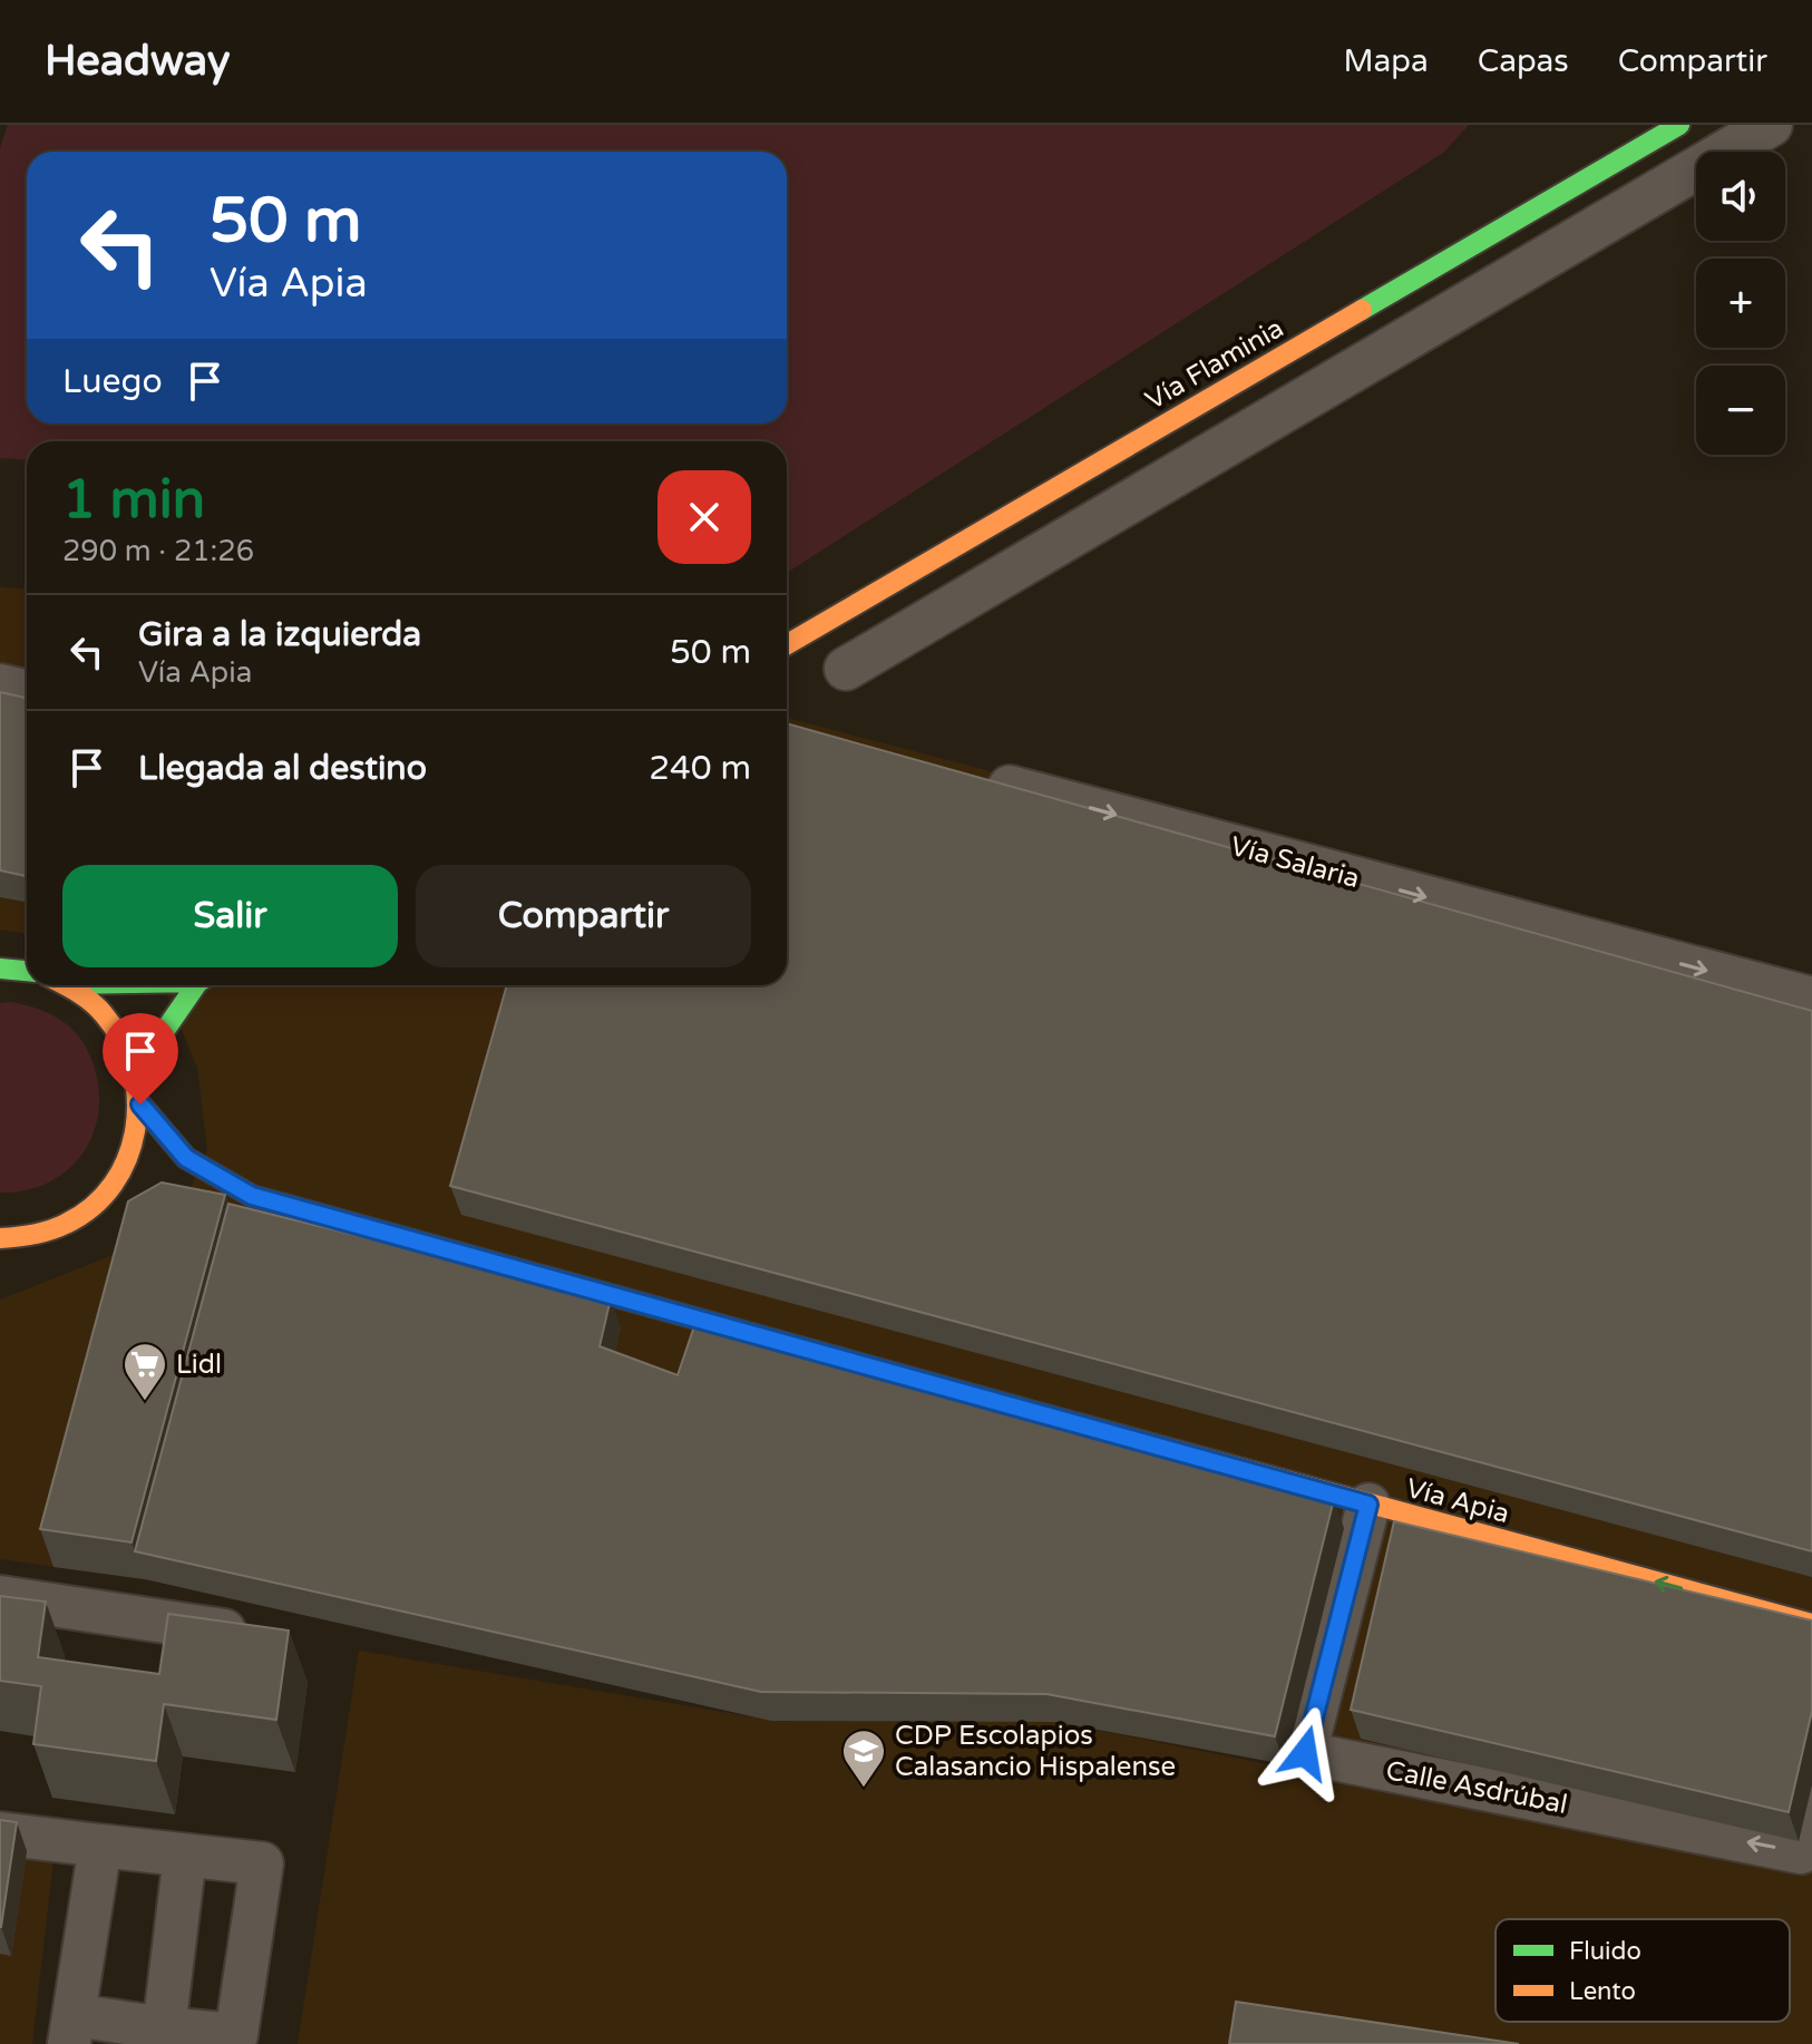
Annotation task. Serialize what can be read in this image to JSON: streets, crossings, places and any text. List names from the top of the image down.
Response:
{
  "streets": {
    "street": [
      "Vía Flaminia",
      "Vía Salaria",
      "Vía Apia",
      "Calle Asdrúbal"
    ]
  },
  "crossings": [
    ["Vía Apia", "Calle Asdrúbal"]
  ],
  "one_way": ["Vía Salaria"],
  "places": {
    "supermarket": ["Lidl"],
    "school or university": ["CDP Escolapios Calasancio Hispalense"]
  },
  "legend": ["Fluido", "Lento"],
  "page": {
    "header": "Headway",
    "nav": ["Mapa", "Capas", "Compartir"],
    "map_buttons": ["+", "−"],
    "turn": ["50 m", "Vía Apia"],
    "then": "Luego",
    "heading": ["1 min", "290 m · 21:26"],
    "list": [
      {
        "name": "Gira a la izquierda",
        "note": "Vía Apia",
        "value": "50 m"
      },
      {
        "name": "Llegada al destino",
        "value": "240 m"
      }
    ],
    "buttons": ["Salir", "Compartir"]
  }
}
